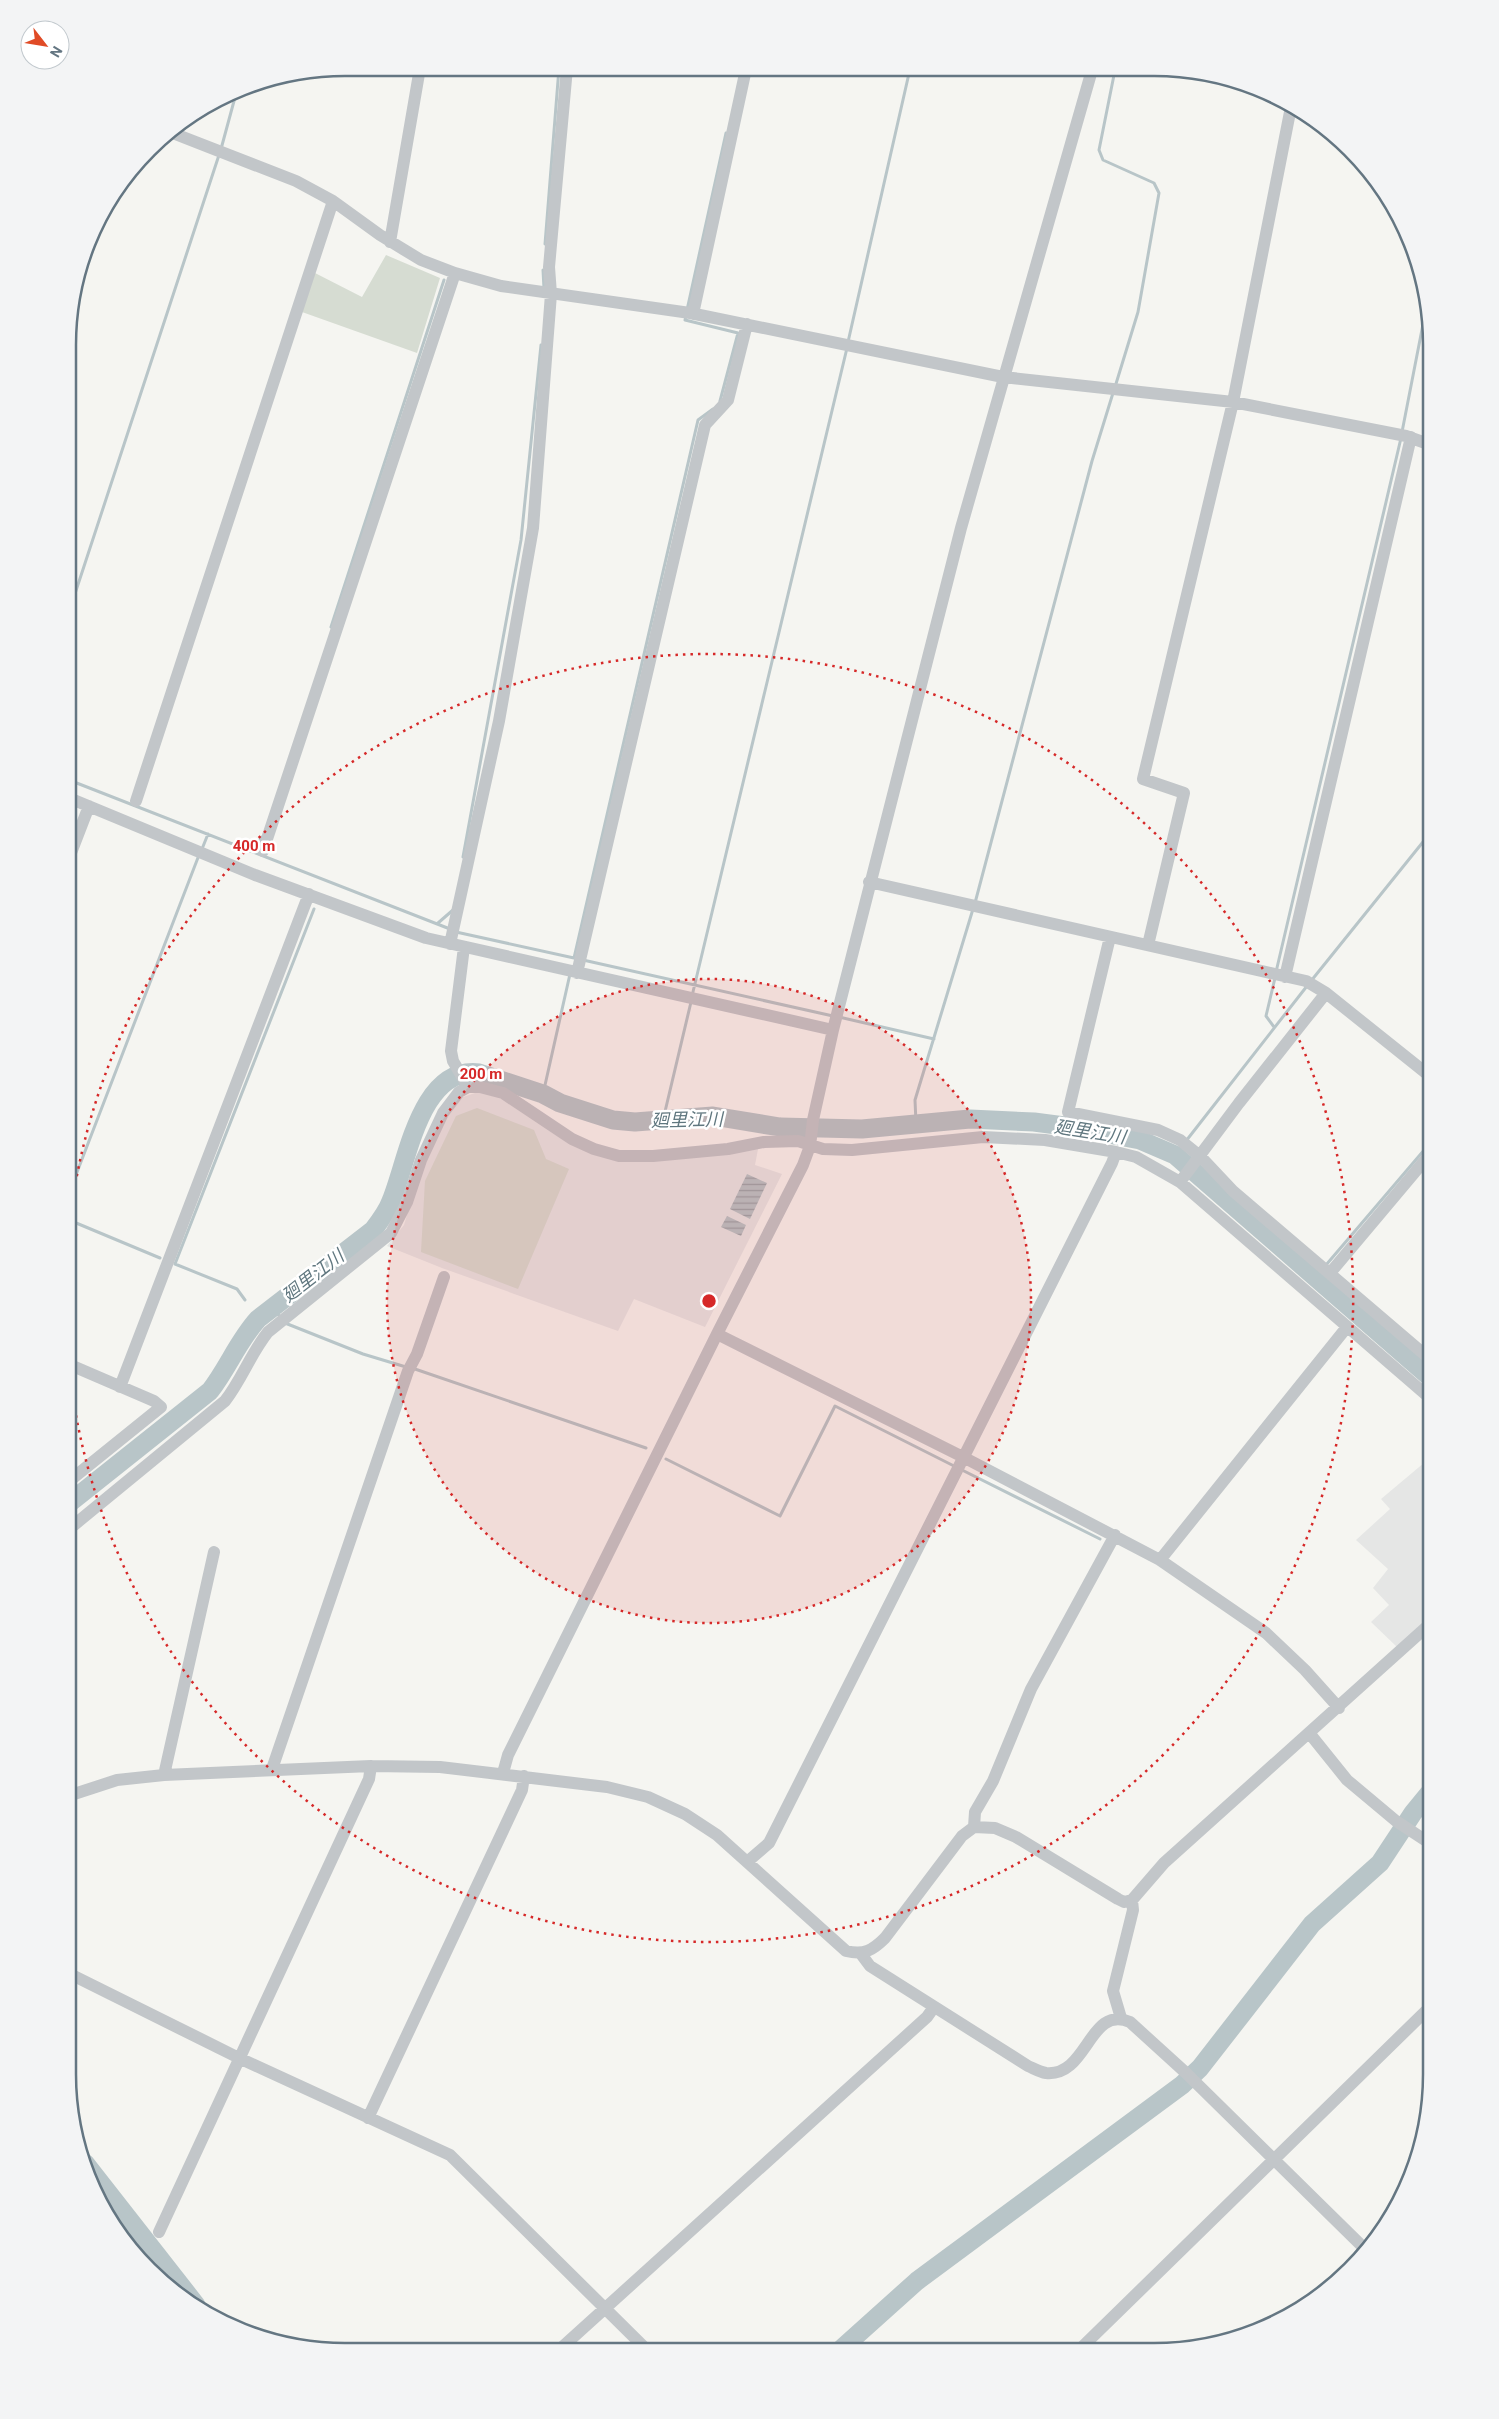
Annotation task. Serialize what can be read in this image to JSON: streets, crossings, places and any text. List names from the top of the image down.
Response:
{
  "water": ["廻里江川"],
  "north": "bottom right",
  "rings": ["400 m", "200 m"]
}
